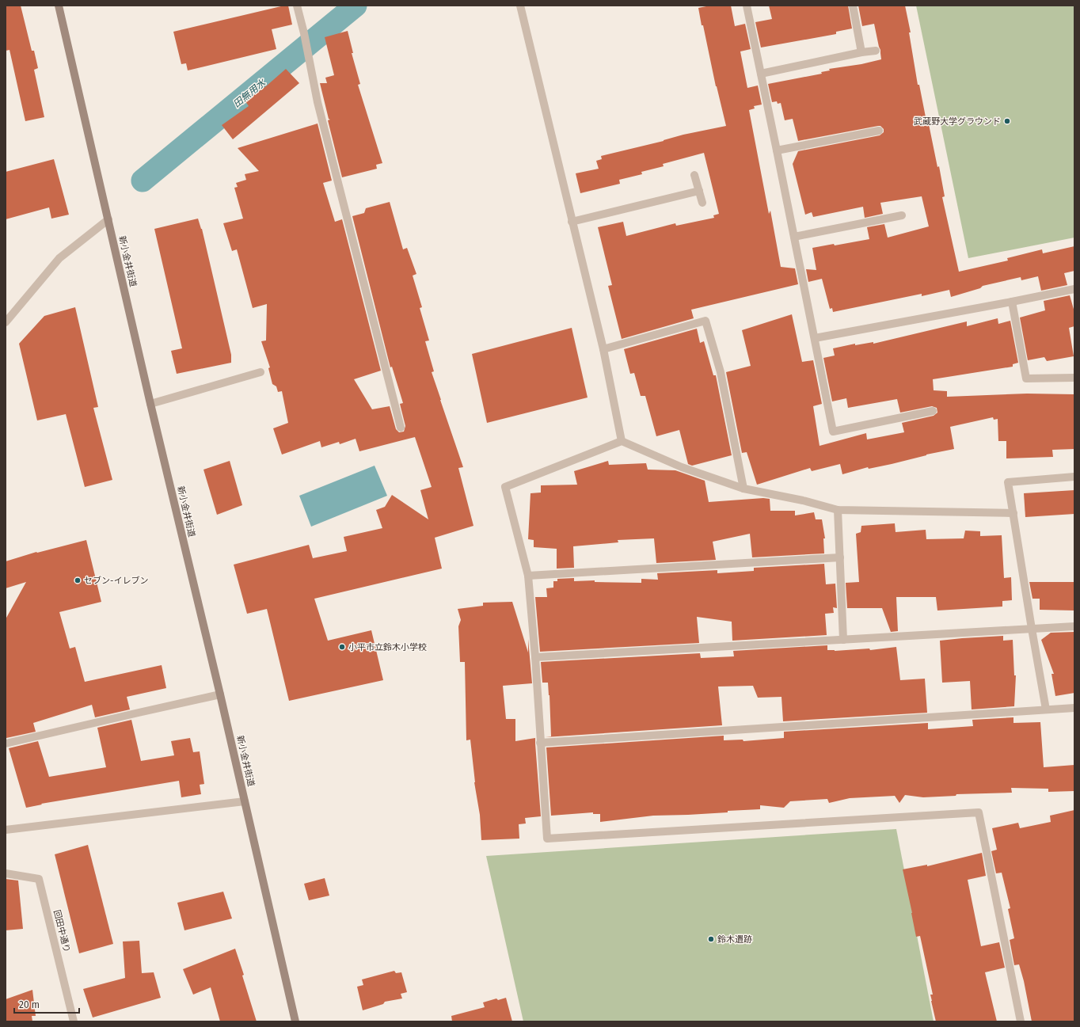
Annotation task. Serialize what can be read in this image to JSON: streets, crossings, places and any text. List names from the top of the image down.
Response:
{
  "streets": {
    "main road": ["新小金井街道"],
    "street": ["回田中通り"]
  },
  "water": ["田無用水"],
  "places": [
    "武蔵野大学グラウンド",
    "セブン-イレブン",
    "小平市立鈴木小学校",
    "鈴木遺跡"
  ],
  "scale_bar": "20 m"
}
